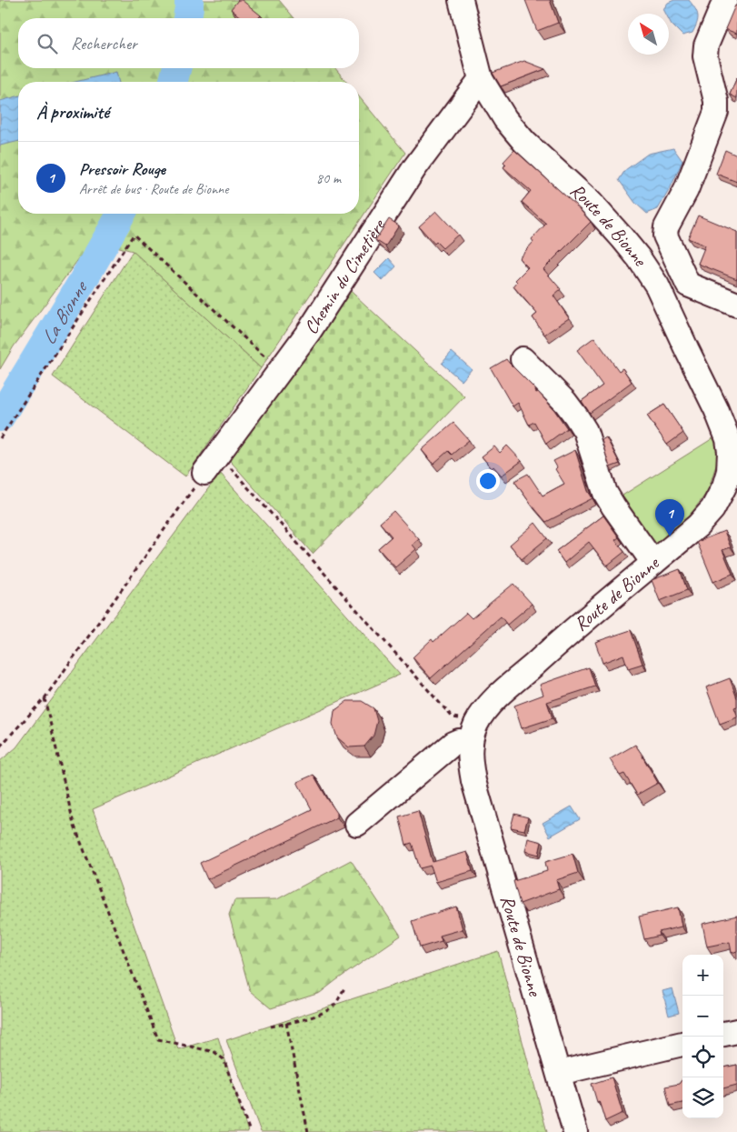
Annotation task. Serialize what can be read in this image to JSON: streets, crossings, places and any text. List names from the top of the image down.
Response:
{
  "streets": {
    "street": ["Route de Bionne", "Chemin du Cimetière"]
  },
  "crossings": [
    ["Route de Bionne", "Chemin du Cimetière"]
  ],
  "water": ["La Bionne"],
  "north": "top left",
  "page": {
    "search": "Rechercher",
    "heading": "À proximité",
    "list": [
      {
        "mark": "1",
        "name": "Pressoir Rouge",
        "note": "Arrêt de bus · Route de Bionne",
        "value": "80 m"
      }
    ],
    "pins": "1",
    "map_buttons": ["+", "−"]
  }
}
